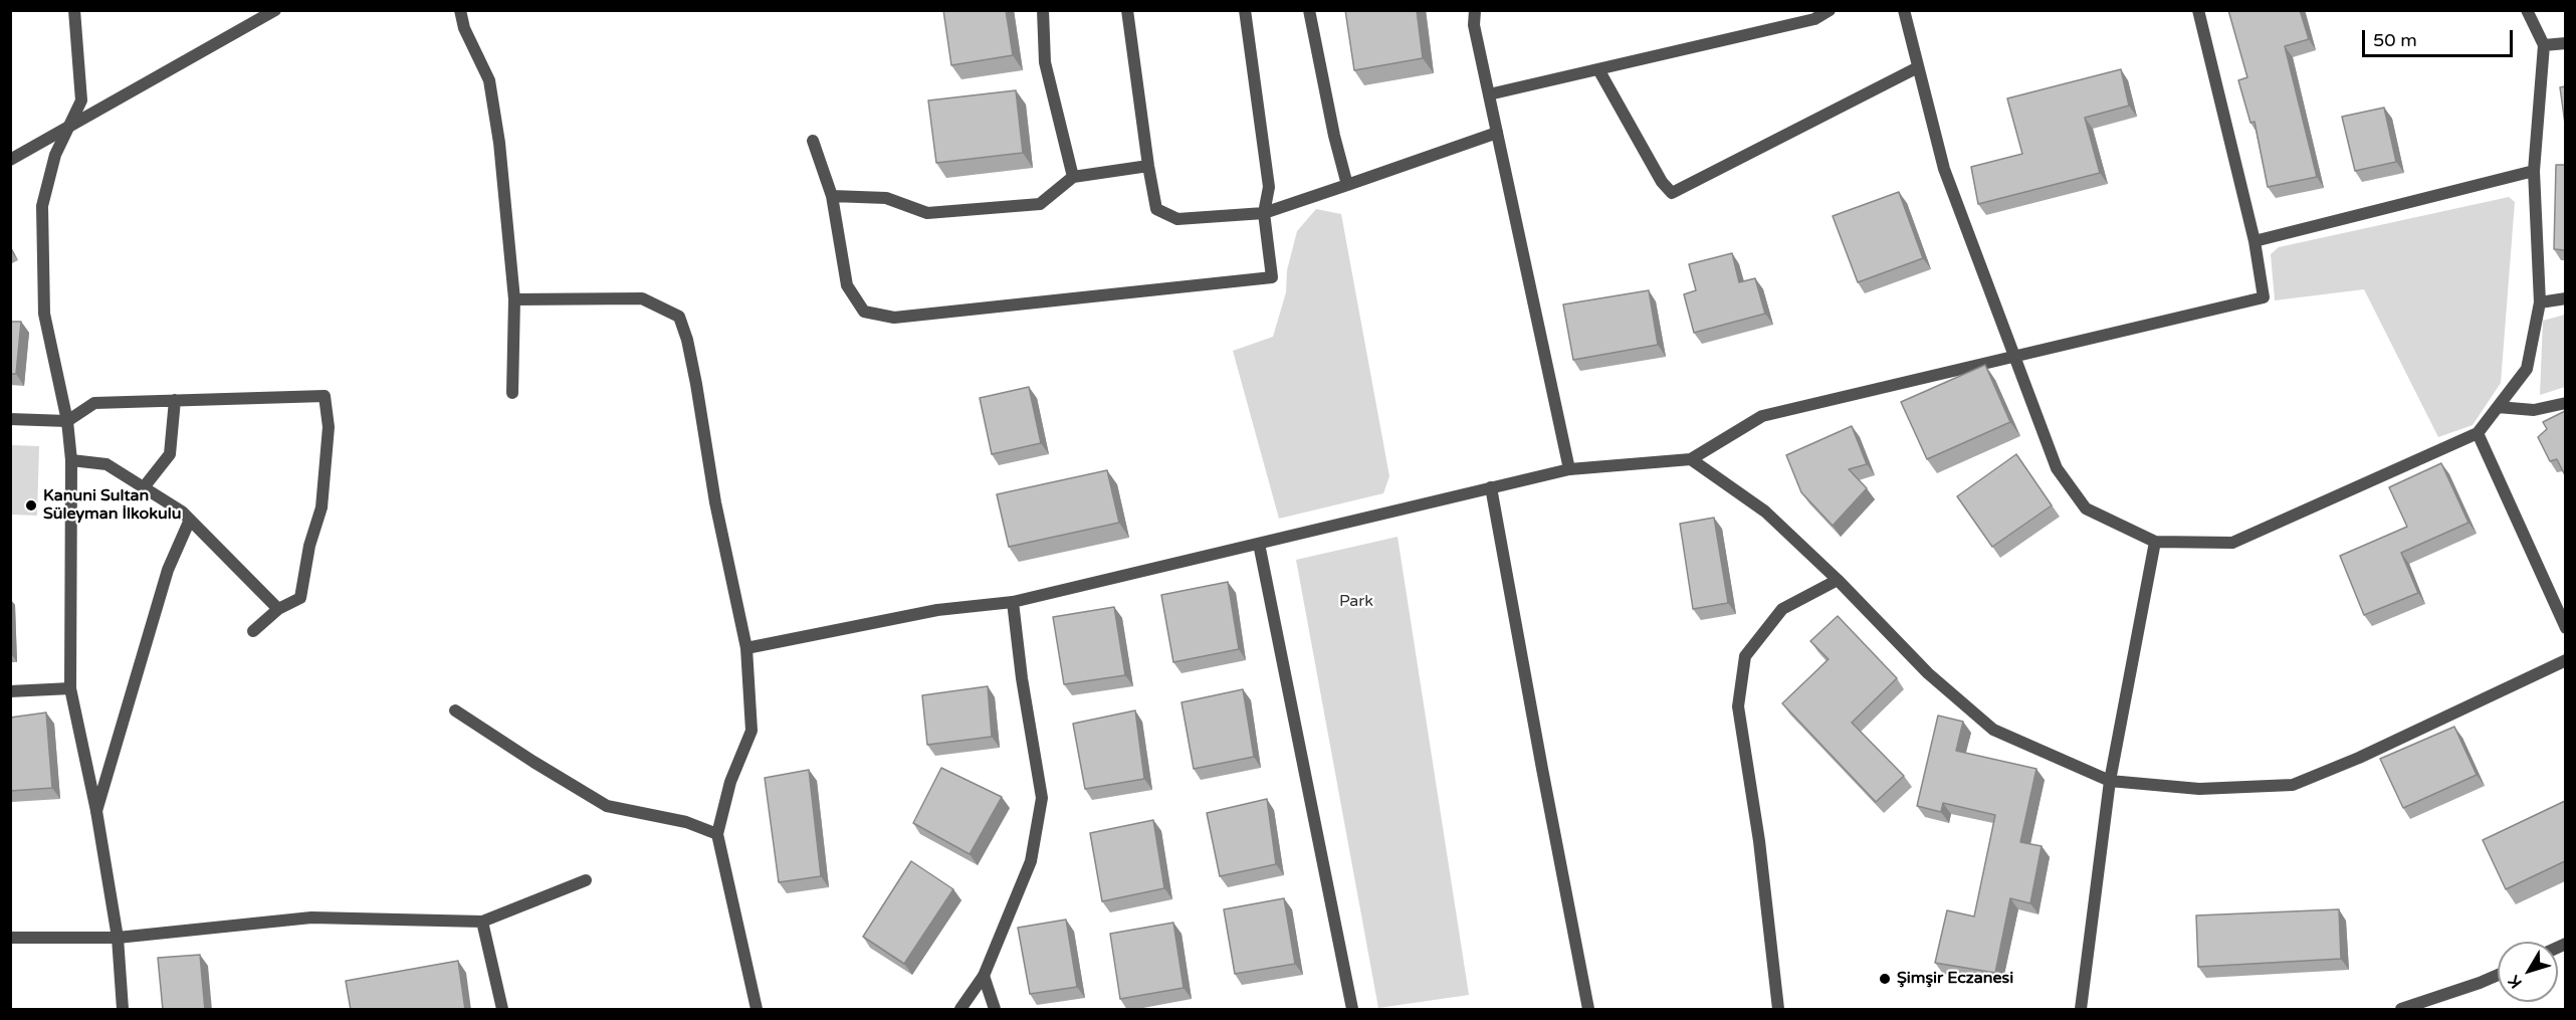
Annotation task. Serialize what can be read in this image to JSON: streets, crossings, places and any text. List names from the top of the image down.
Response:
{
  "parks": ["Park"],
  "places": ["Kanuni Sultan Süleyman İlkokulu", "Şimşir Eczanesi"],
  "scale_bar": "50 m",
  "north": "bottom left"
}
